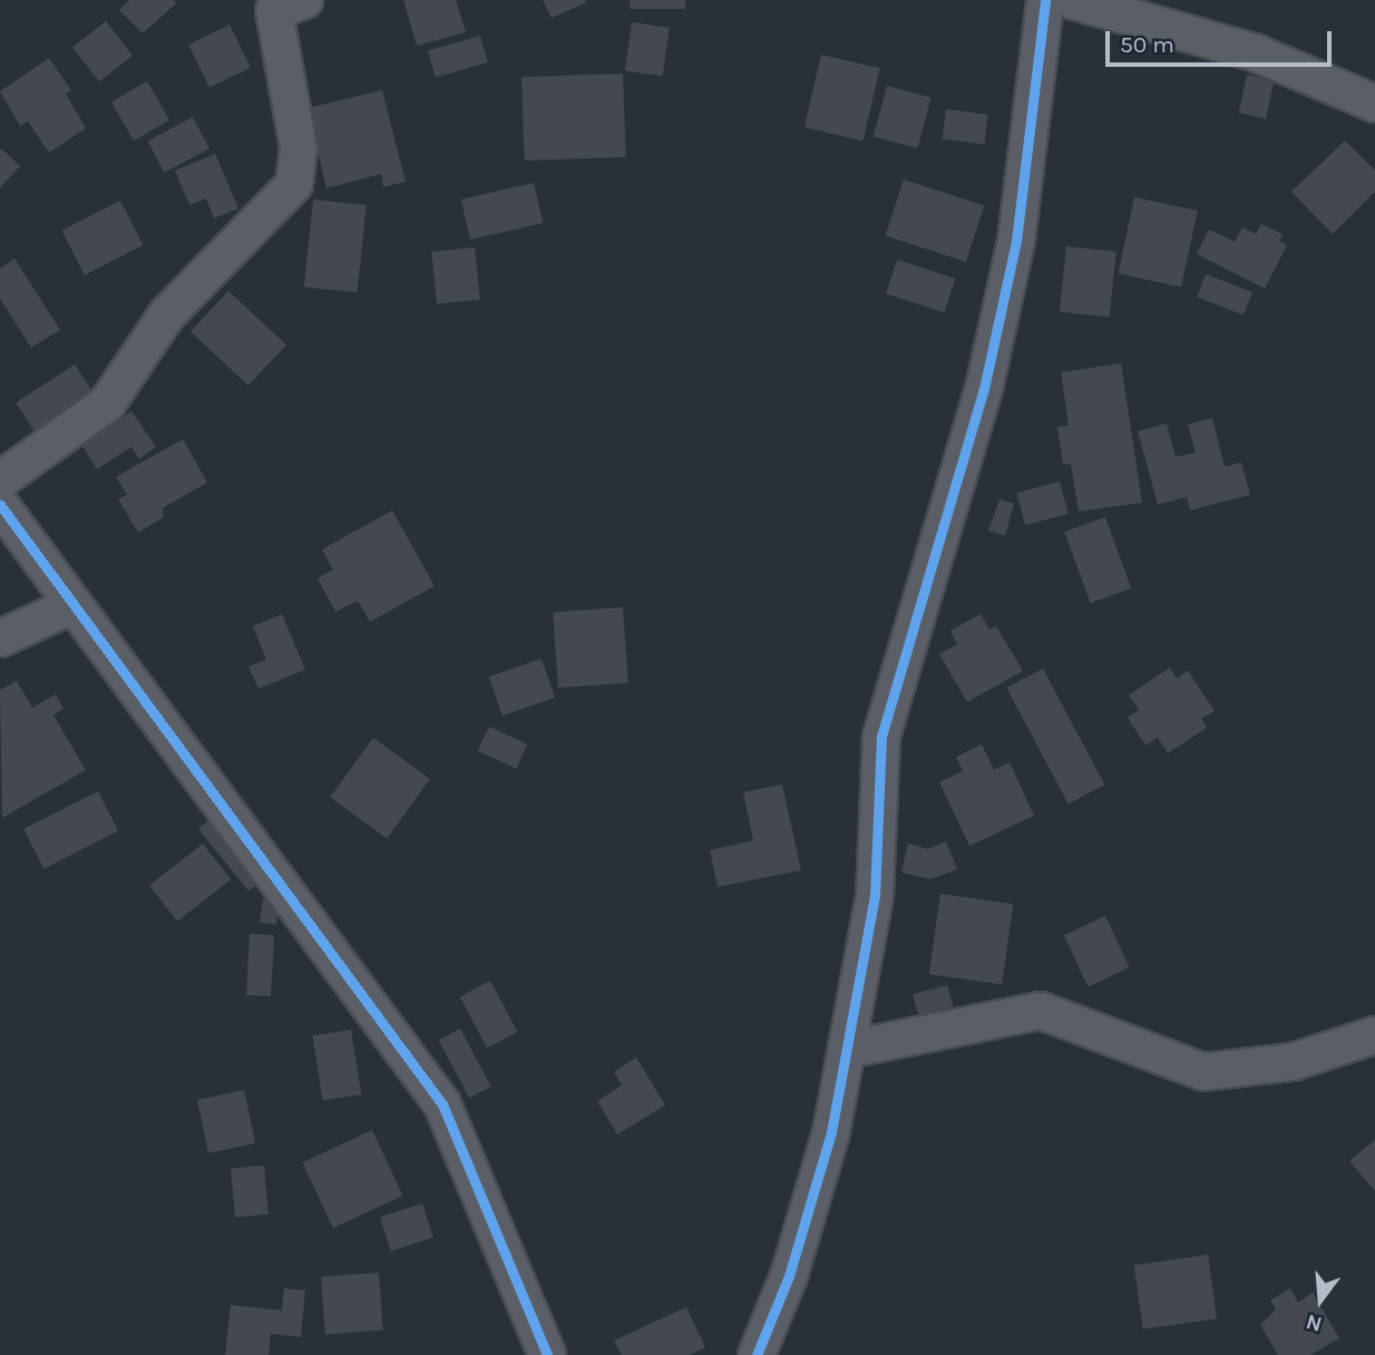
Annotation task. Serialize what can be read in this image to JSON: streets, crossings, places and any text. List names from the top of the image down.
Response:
{
  "scale_bar": "50 m",
  "north": "bottom"
}
